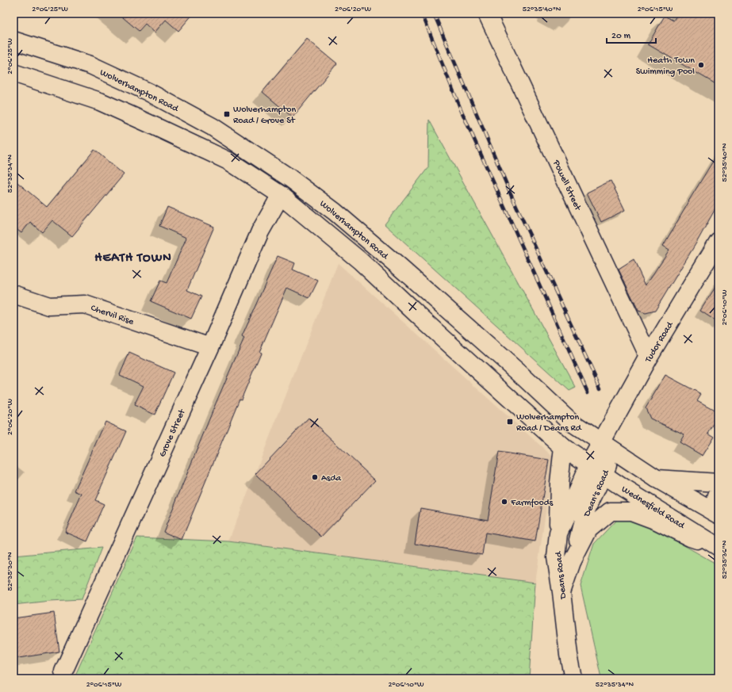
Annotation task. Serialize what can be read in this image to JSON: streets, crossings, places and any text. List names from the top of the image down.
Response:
{
  "streets": {
    "street": [
      "Wolverhampton Road",
      "Powell Street",
      "Chervil Rise",
      "Tudor Road",
      "Grove Street",
      "Dean's Road",
      "Wednesfield Road",
      "Deans Road"
    ]
  },
  "crossings": [
    ["Wolverhampton Road", "Tudor Road"],
    ["Wolverhampton Road", "Grove Street"],
    ["Wolverhampton Road", "Dean's Road"],
    ["Wolverhampton Road", "Deans Road"],
    ["Powell Street", "Tudor Road"],
    ["Chervil Rise", "Grove Street"],
    ["Tudor Road", "Dean's Road"],
    ["Tudor Road", "Deans Road"],
    ["Dean's Road", "Wednesfield Road"],
    ["Dean's Road", "Deans Road"],
    ["Wednesfield Road", "Deans Road"]
  ],
  "districts": ["HEATH TOWN"],
  "places": {
    "other": ["Heath Town Swimming Pool", "Asda", "Farmfoods"],
    "transit": ["Wolverhampton Road / Grove St", "Wolverhampton Road / Deans Rd"]
  },
  "scale_bar": "20 m",
  "coordinates": [
    "2°06'25\"W",
    "2°06'20\"W",
    "52°35'40\"N",
    "2°06'15\"W",
    "52°35'34\"N",
    "2°06'10\"W",
    "52°35'36\"N",
    "52°35'30\"N"
  ]
}
